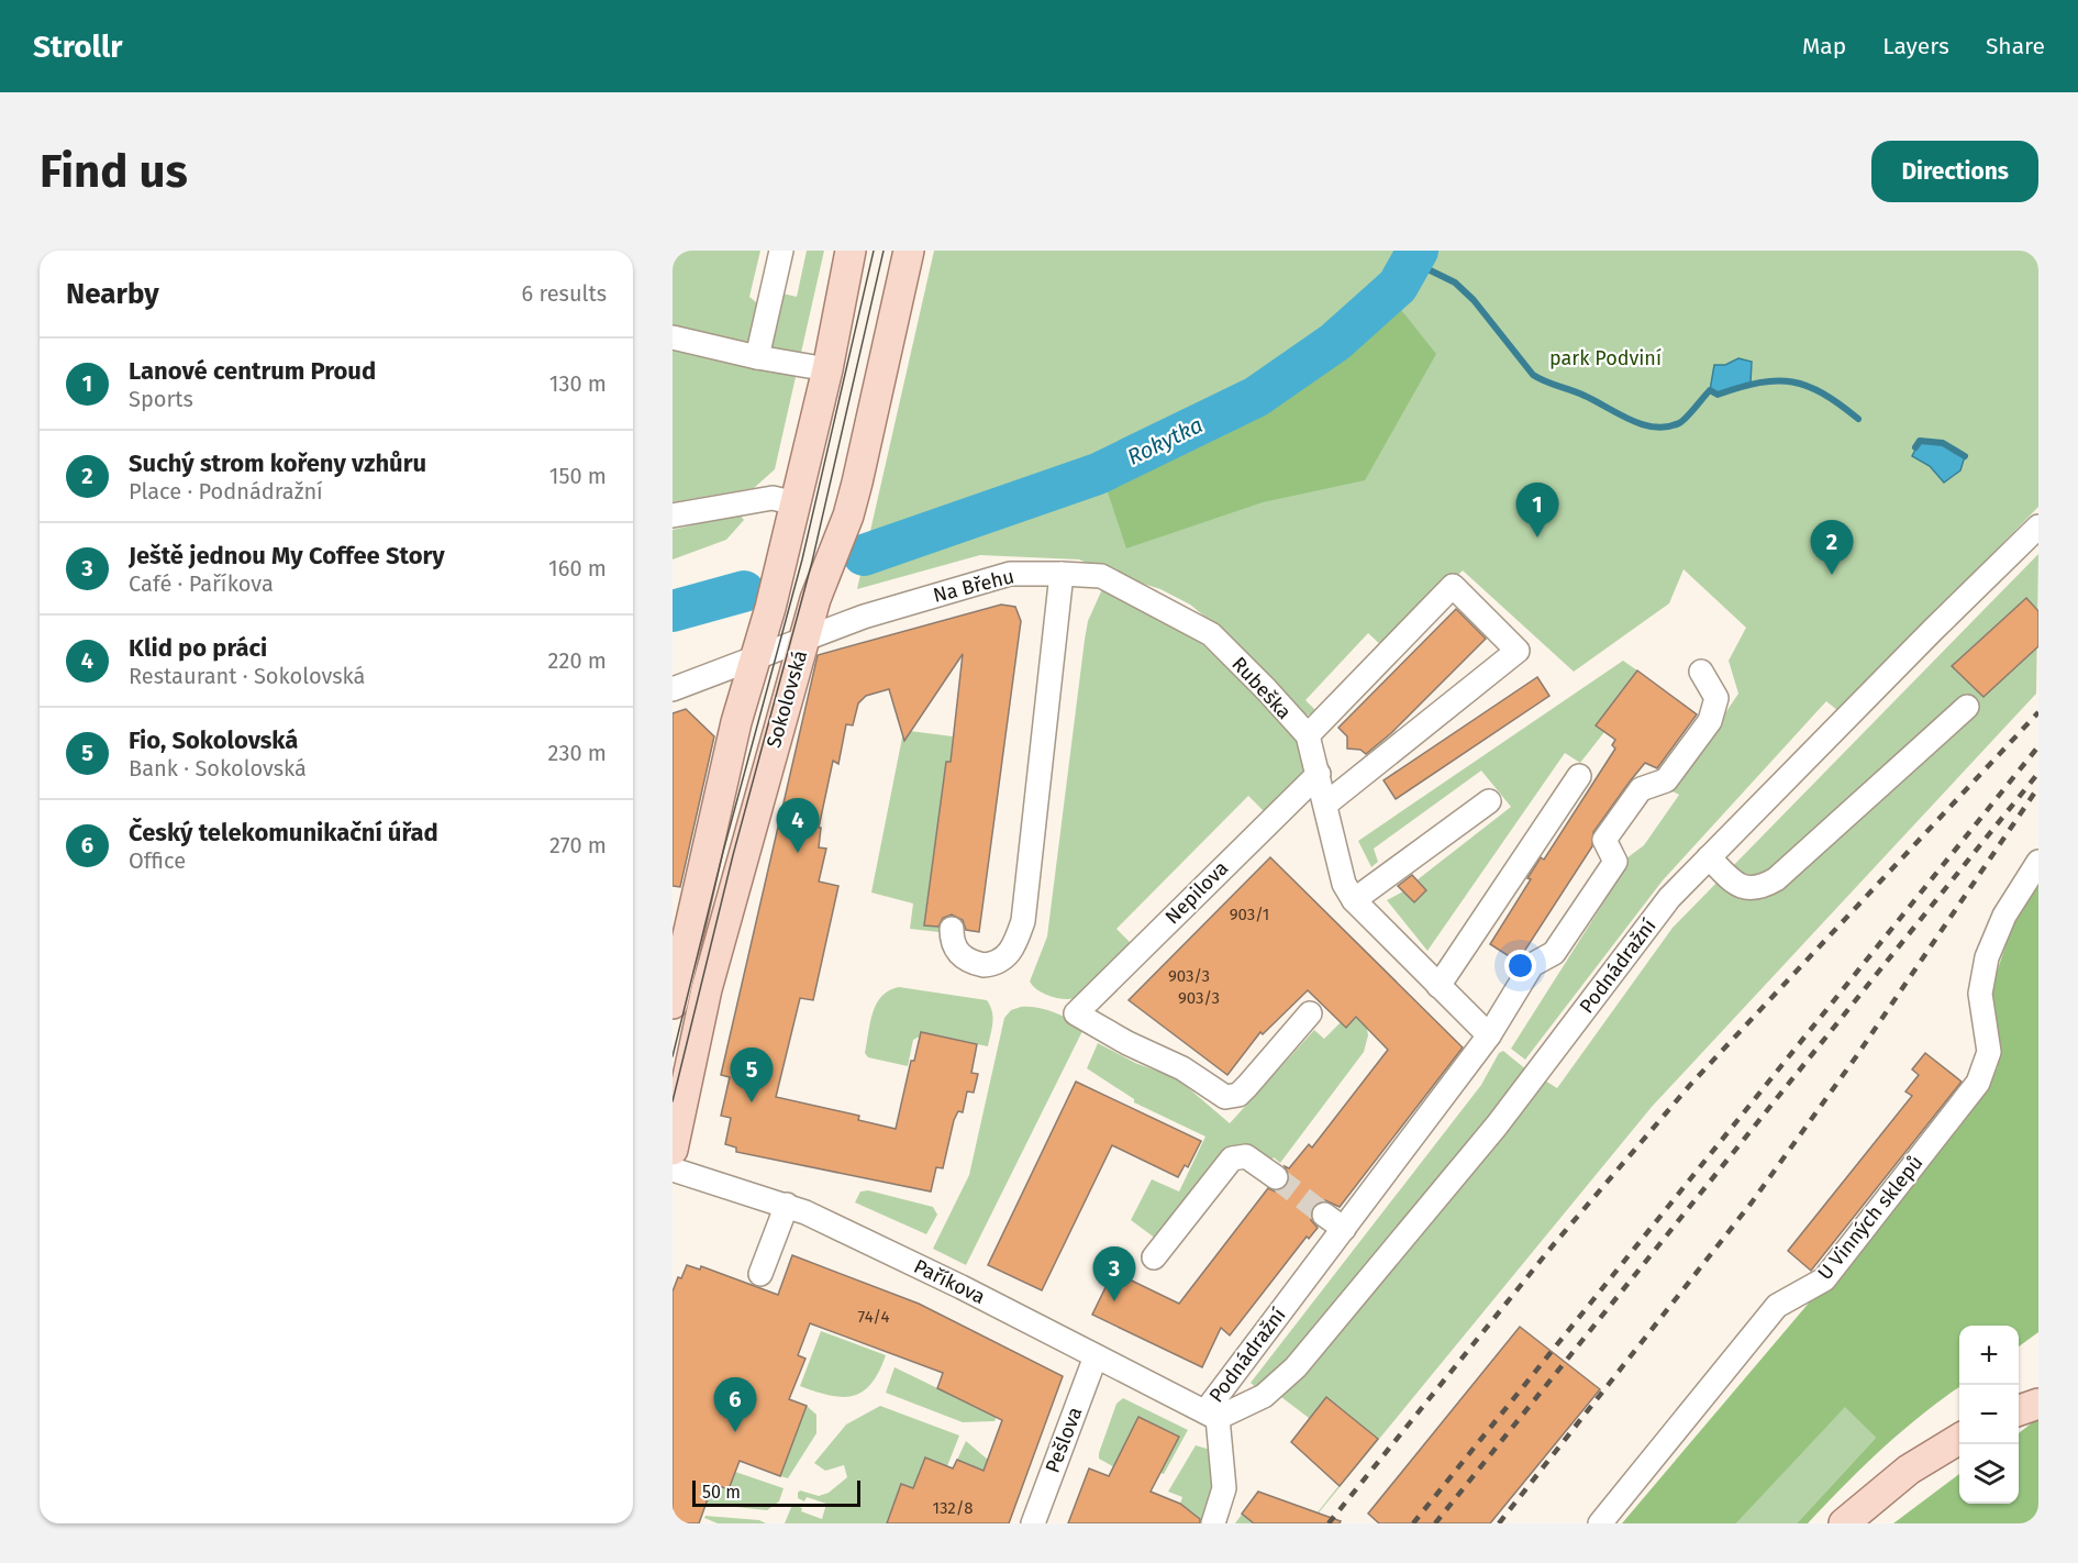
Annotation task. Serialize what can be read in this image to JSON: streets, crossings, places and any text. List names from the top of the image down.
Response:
{
  "streets": {
    "main road": ["Sokolovská"],
    "street": [
      "Na Břehu",
      "Rubeška",
      "Nepilova",
      "Podnádražní",
      "U Vinných sklepů",
      "Paříkova",
      "Pešlova"
    ]
  },
  "crossings": [
    ["Na Břehu", "Rubeška"],
    ["Na Břehu", "Sokolovská"],
    ["Rubeška", "Nepilova"],
    ["Rubeška", "Podnádražní"],
    ["Podnádražní", "Paříkova"],
    ["Paříkova", "Pešlova"]
  ],
  "water": ["Rokytka"],
  "parks": ["park Podviní"],
  "house_numbers": [
    "903/1",
    "903/3",
    "903/3",
    "74/4",
    "132/8"
  ],
  "scale_bar": "50 m",
  "page": {
    "header": "Strollr",
    "nav": ["Map", "Layers", "Share"],
    "buttons": "Directions",
    "title": "Find us",
    "heading": ["Nearby", "6 results"],
    "list": [
      {
        "mark": "1",
        "name": "Lanové centrum Proud",
        "note": "Sports",
        "value": "130 m"
      },
      {
        "mark": "2",
        "name": "Suchý strom kořeny vzhůru",
        "note": "Place · Podnádražní",
        "value": "150 m"
      },
      {
        "mark": "3",
        "name": "Ještě jednou My Coffee Story",
        "note": "Café · Paříkova",
        "value": "160 m"
      },
      {
        "mark": "4",
        "name": "Klid po práci",
        "note": "Restaurant · Sokolovská",
        "value": "220 m"
      },
      {
        "mark": "5",
        "name": "Fio, Sokolovská",
        "note": "Bank · Sokolovská",
        "value": "230 m"
      },
      {
        "mark": "6",
        "name": "Český telekomunikační úřad",
        "note": "Office",
        "value": "270 m"
      }
    ],
    "pins": [
      "1",
      "2",
      "4",
      "5",
      "3",
      "6"
    ],
    "map_buttons": ["+", "−"],
    "scale": "50 m"
  }
}
